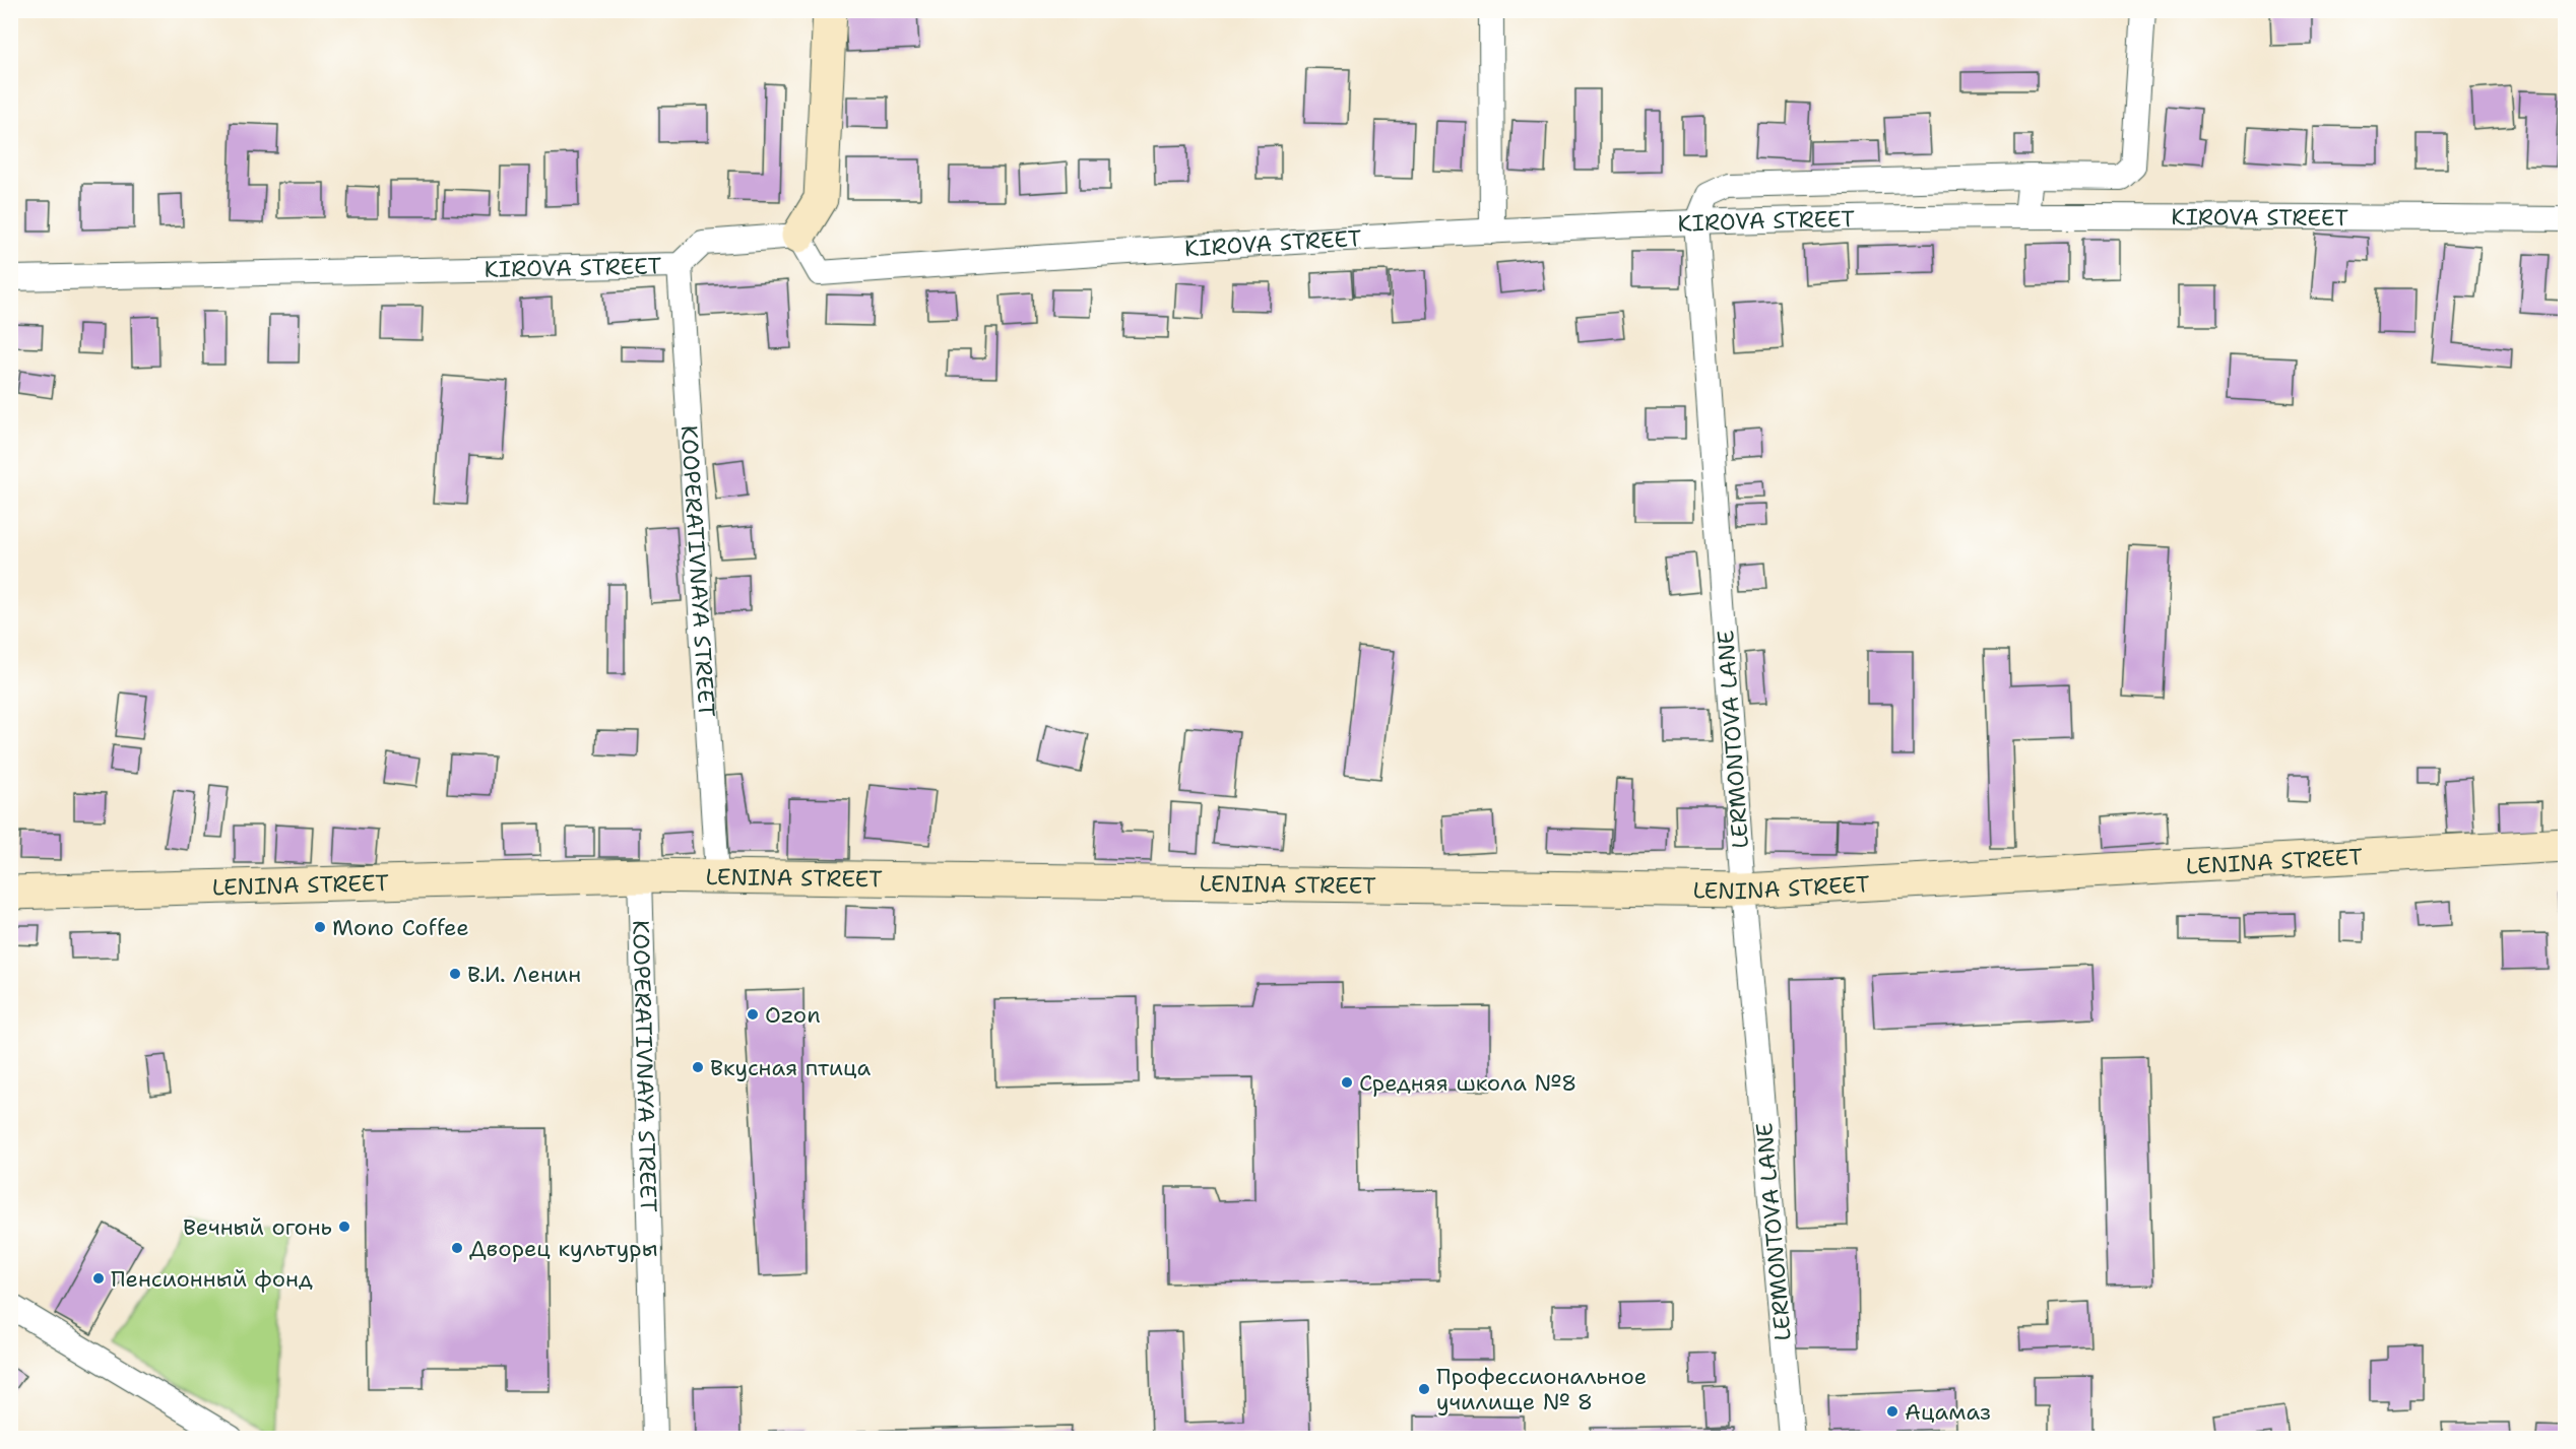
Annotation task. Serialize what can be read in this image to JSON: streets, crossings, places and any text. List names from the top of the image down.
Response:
{
  "streets": {
    "street": [
      "KIROVA STREET",
      "KOOPERATIVNAYA STREET",
      "LERMONTOVA LANE",
      "LENINA STREET"
    ]
  },
  "crossings": [
    ["KIROVA STREET", "KOOPERATIVNAYA STREET"],
    ["KIROVA STREET", "LERMONTOVA LANE"],
    ["KOOPERATIVNAYA STREET", "LENINA STREET"],
    ["LERMONTOVA LANE", "LENINA STREET"]
  ],
  "places": [
    "Mono Coffee",
    "В.И. Ленин",
    "Ozon",
    "Вкусная птица",
    "Средняя школа №8",
    "Вечный огонь",
    "Дворец культуры",
    "Пенсионный фонд",
    "Профессиональное училище № 8",
    "Ацамаз"
  ]
}
